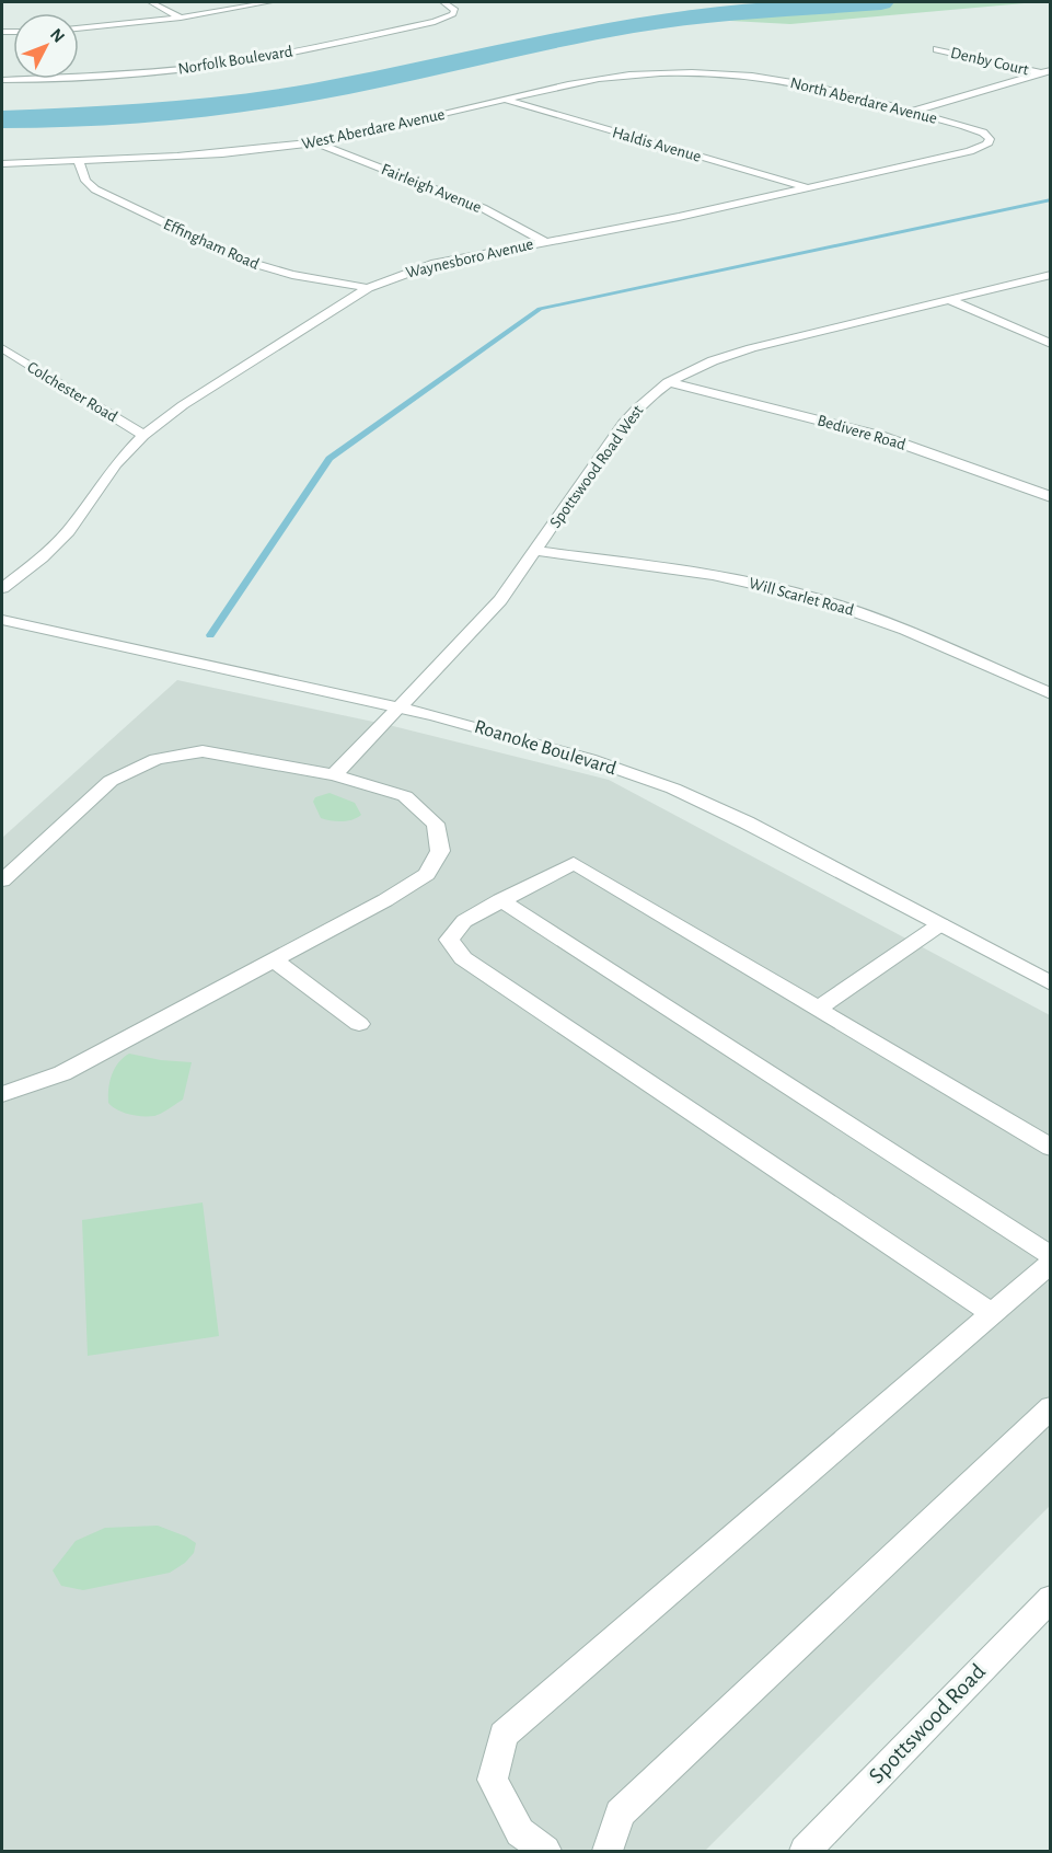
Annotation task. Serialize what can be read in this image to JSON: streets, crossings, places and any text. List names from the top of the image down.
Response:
{
  "streets": {
    "street": [
      "Norfolk Boulevard",
      "Denby Court",
      "North Aberdare Avenue",
      "West Aberdare Avenue",
      "Haldis Avenue",
      "Fairleigh Avenue",
      "Effingham Road",
      "Waynesboro Avenue",
      "Colchester Road",
      "Bedivere Road",
      "Spottswood Road West",
      "Will Scarlet Road",
      "Roanoke Boulevard",
      "Spottswood Road"
    ]
  },
  "crossings": [
    ["North Aberdare Avenue", "West Aberdare Avenue"],
    ["North Aberdare Avenue", "Waynesboro Avenue"],
    ["West Aberdare Avenue", "Haldis Avenue"],
    ["West Aberdare Avenue", "Fairleigh Avenue"],
    ["West Aberdare Avenue", "Effingham Road"],
    ["Haldis Avenue", "Waynesboro Avenue"],
    ["Fairleigh Avenue", "Waynesboro Avenue"],
    ["Effingham Road", "Waynesboro Avenue"],
    ["Waynesboro Avenue", "Colchester Road"],
    ["Bedivere Road", "Spottswood Road West"],
    ["Spottswood Road West", "Will Scarlet Road"],
    ["Spottswood Road West", "Roanoke Boulevard"]
  ],
  "north": "top right"
}
